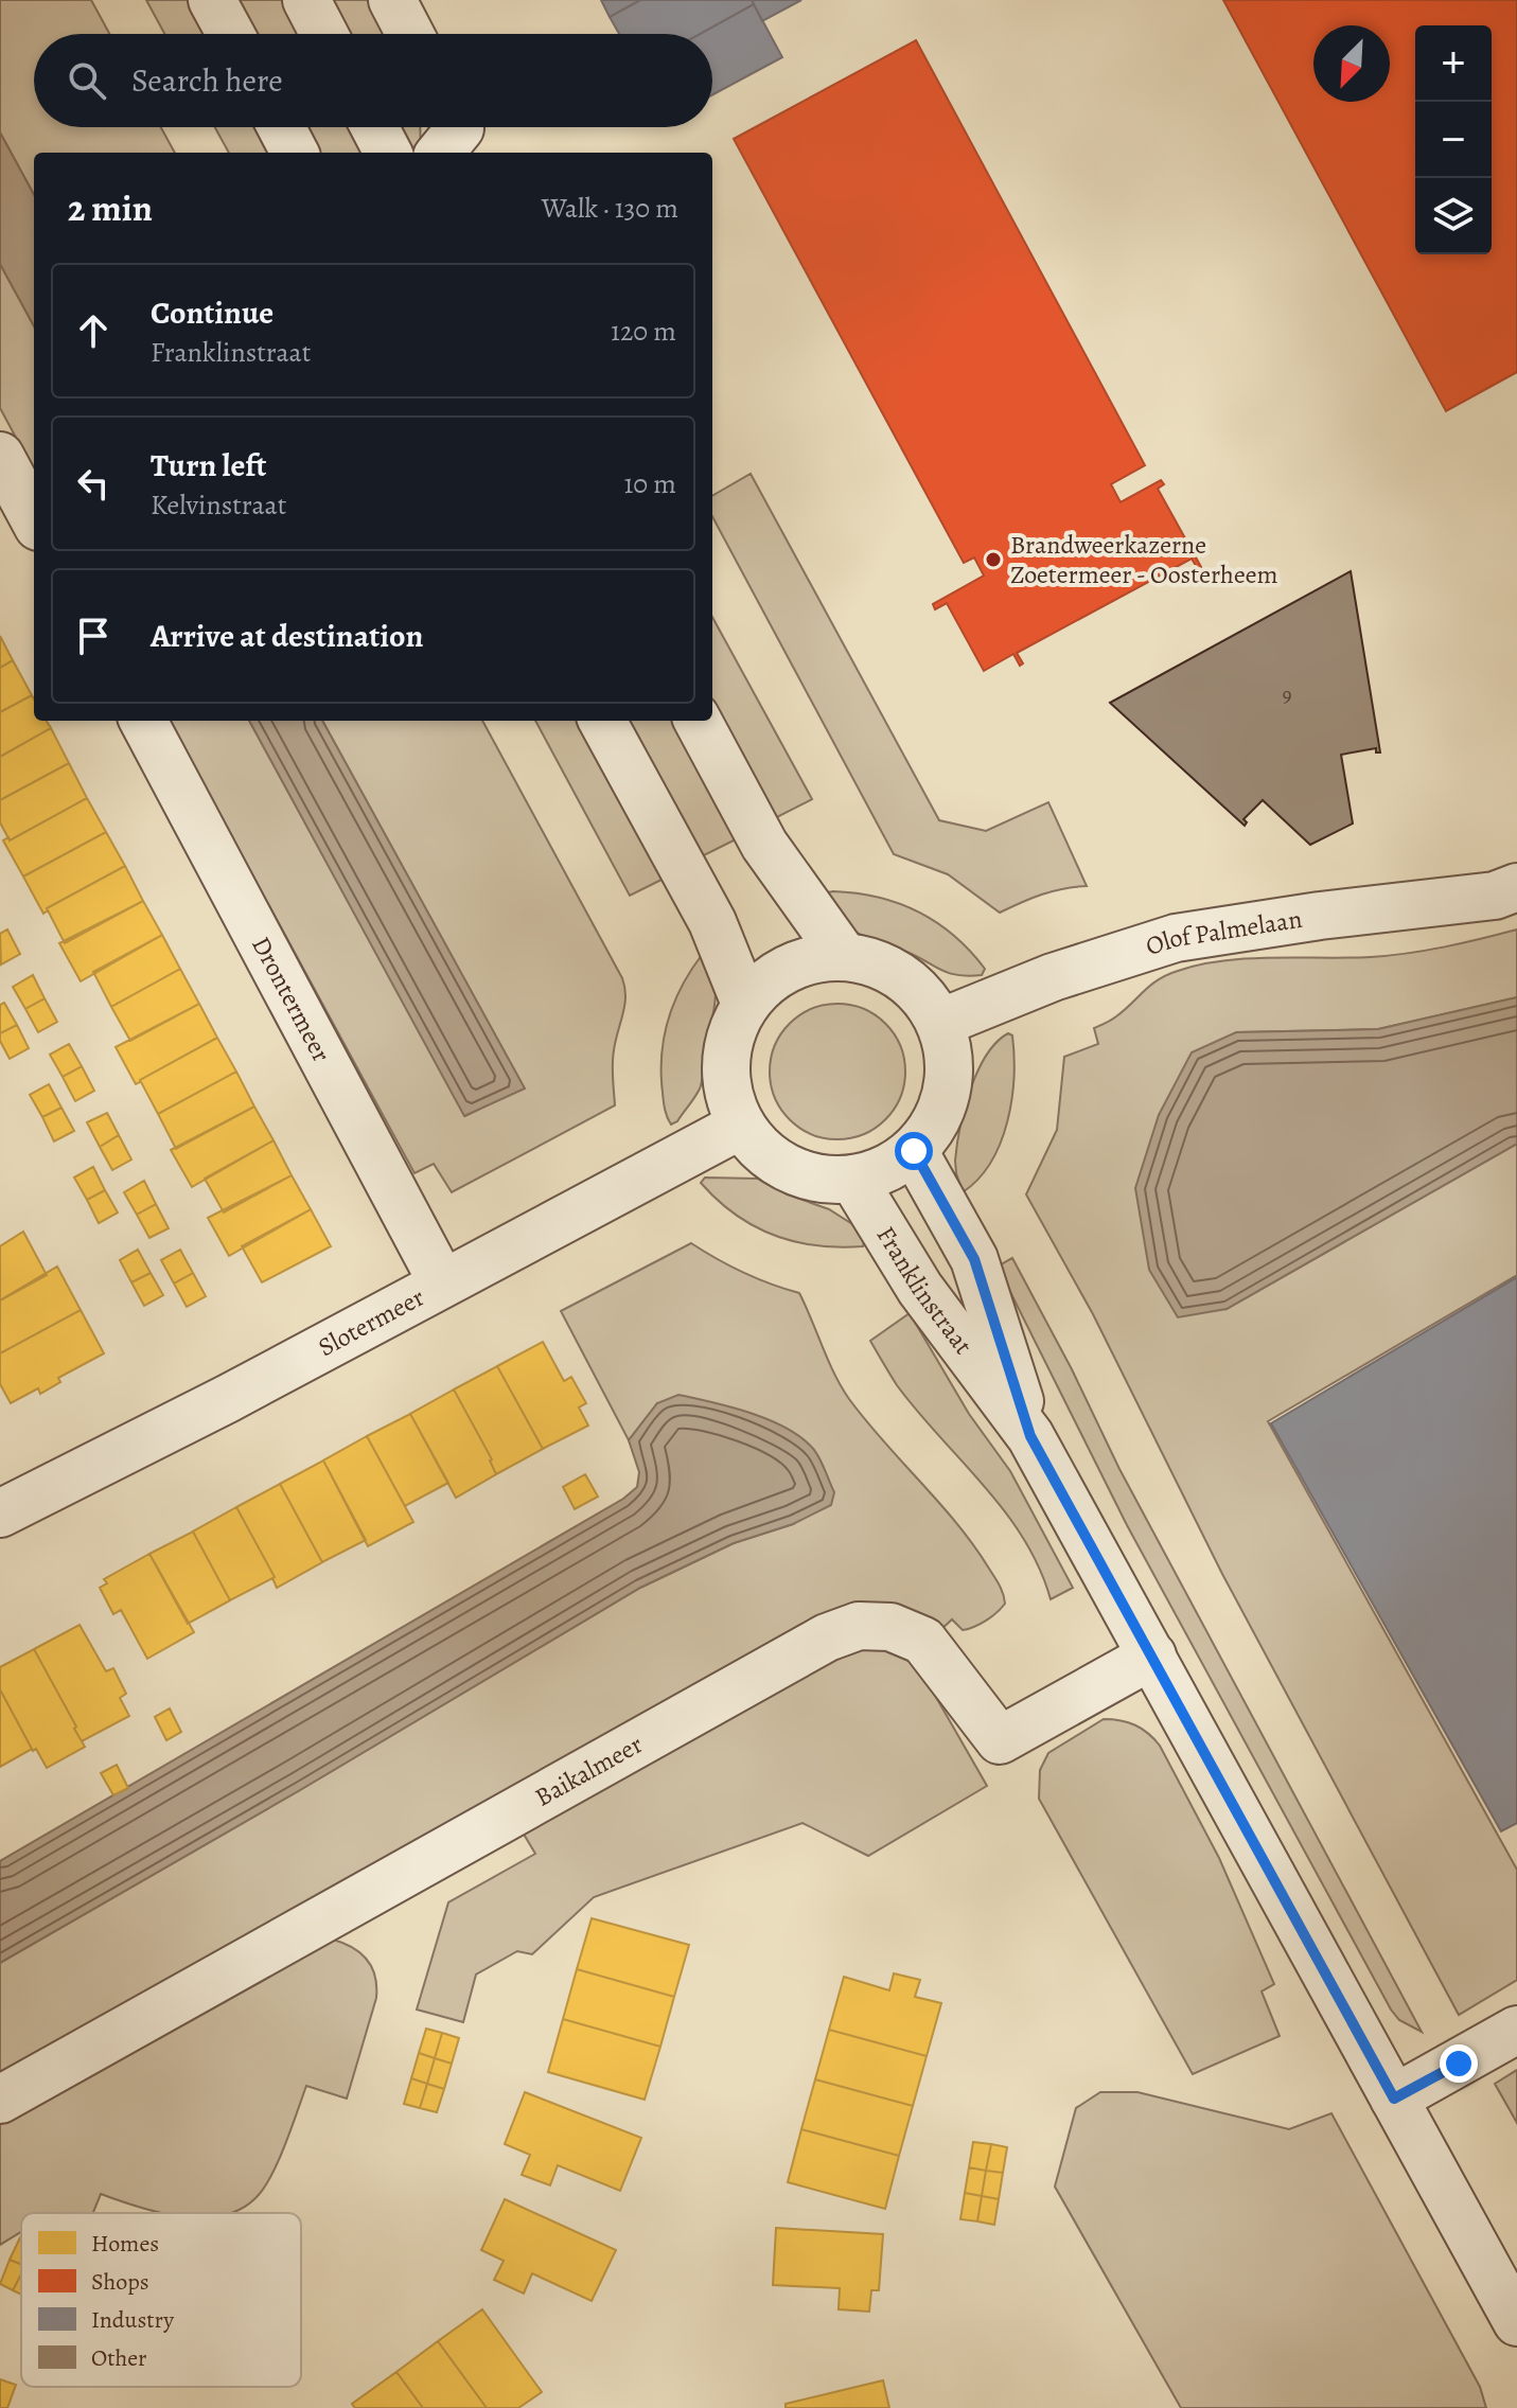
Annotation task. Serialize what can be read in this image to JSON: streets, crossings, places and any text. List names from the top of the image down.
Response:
{
  "streets": {
    "street": [
      "Olof Palmelaan",
      "Drontermeer",
      "Franklinstraat",
      "Slotermeer",
      "Baikalmeer"
    ]
  },
  "crossings": [
    ["Olof Palmelaan", "Franklinstraat"],
    ["Olof Palmelaan", "Slotermeer"],
    ["Drontermeer", "Slotermeer"],
    ["Franklinstraat", "Slotermeer"],
    ["Franklinstraat", "Baikalmeer"]
  ],
  "places": ["Brandweerkazerne Zoetermeer - Oosterheem"],
  "house_numbers": ["9"],
  "legend": [
    "Homes",
    "Shops",
    "Industry",
    "Other"
  ],
  "north": "bottom left",
  "page": {
    "map_buttons": ["+", "−"],
    "search": "Search here",
    "heading": ["2 min", "Walk · 130 m"],
    "list": [
      ["Continue", "Franklinstraat", "120 m"],
      ["Turn left", "Kelvinstraat", "10 m"],
      "Arrive at destination"
    ]
  }
}
